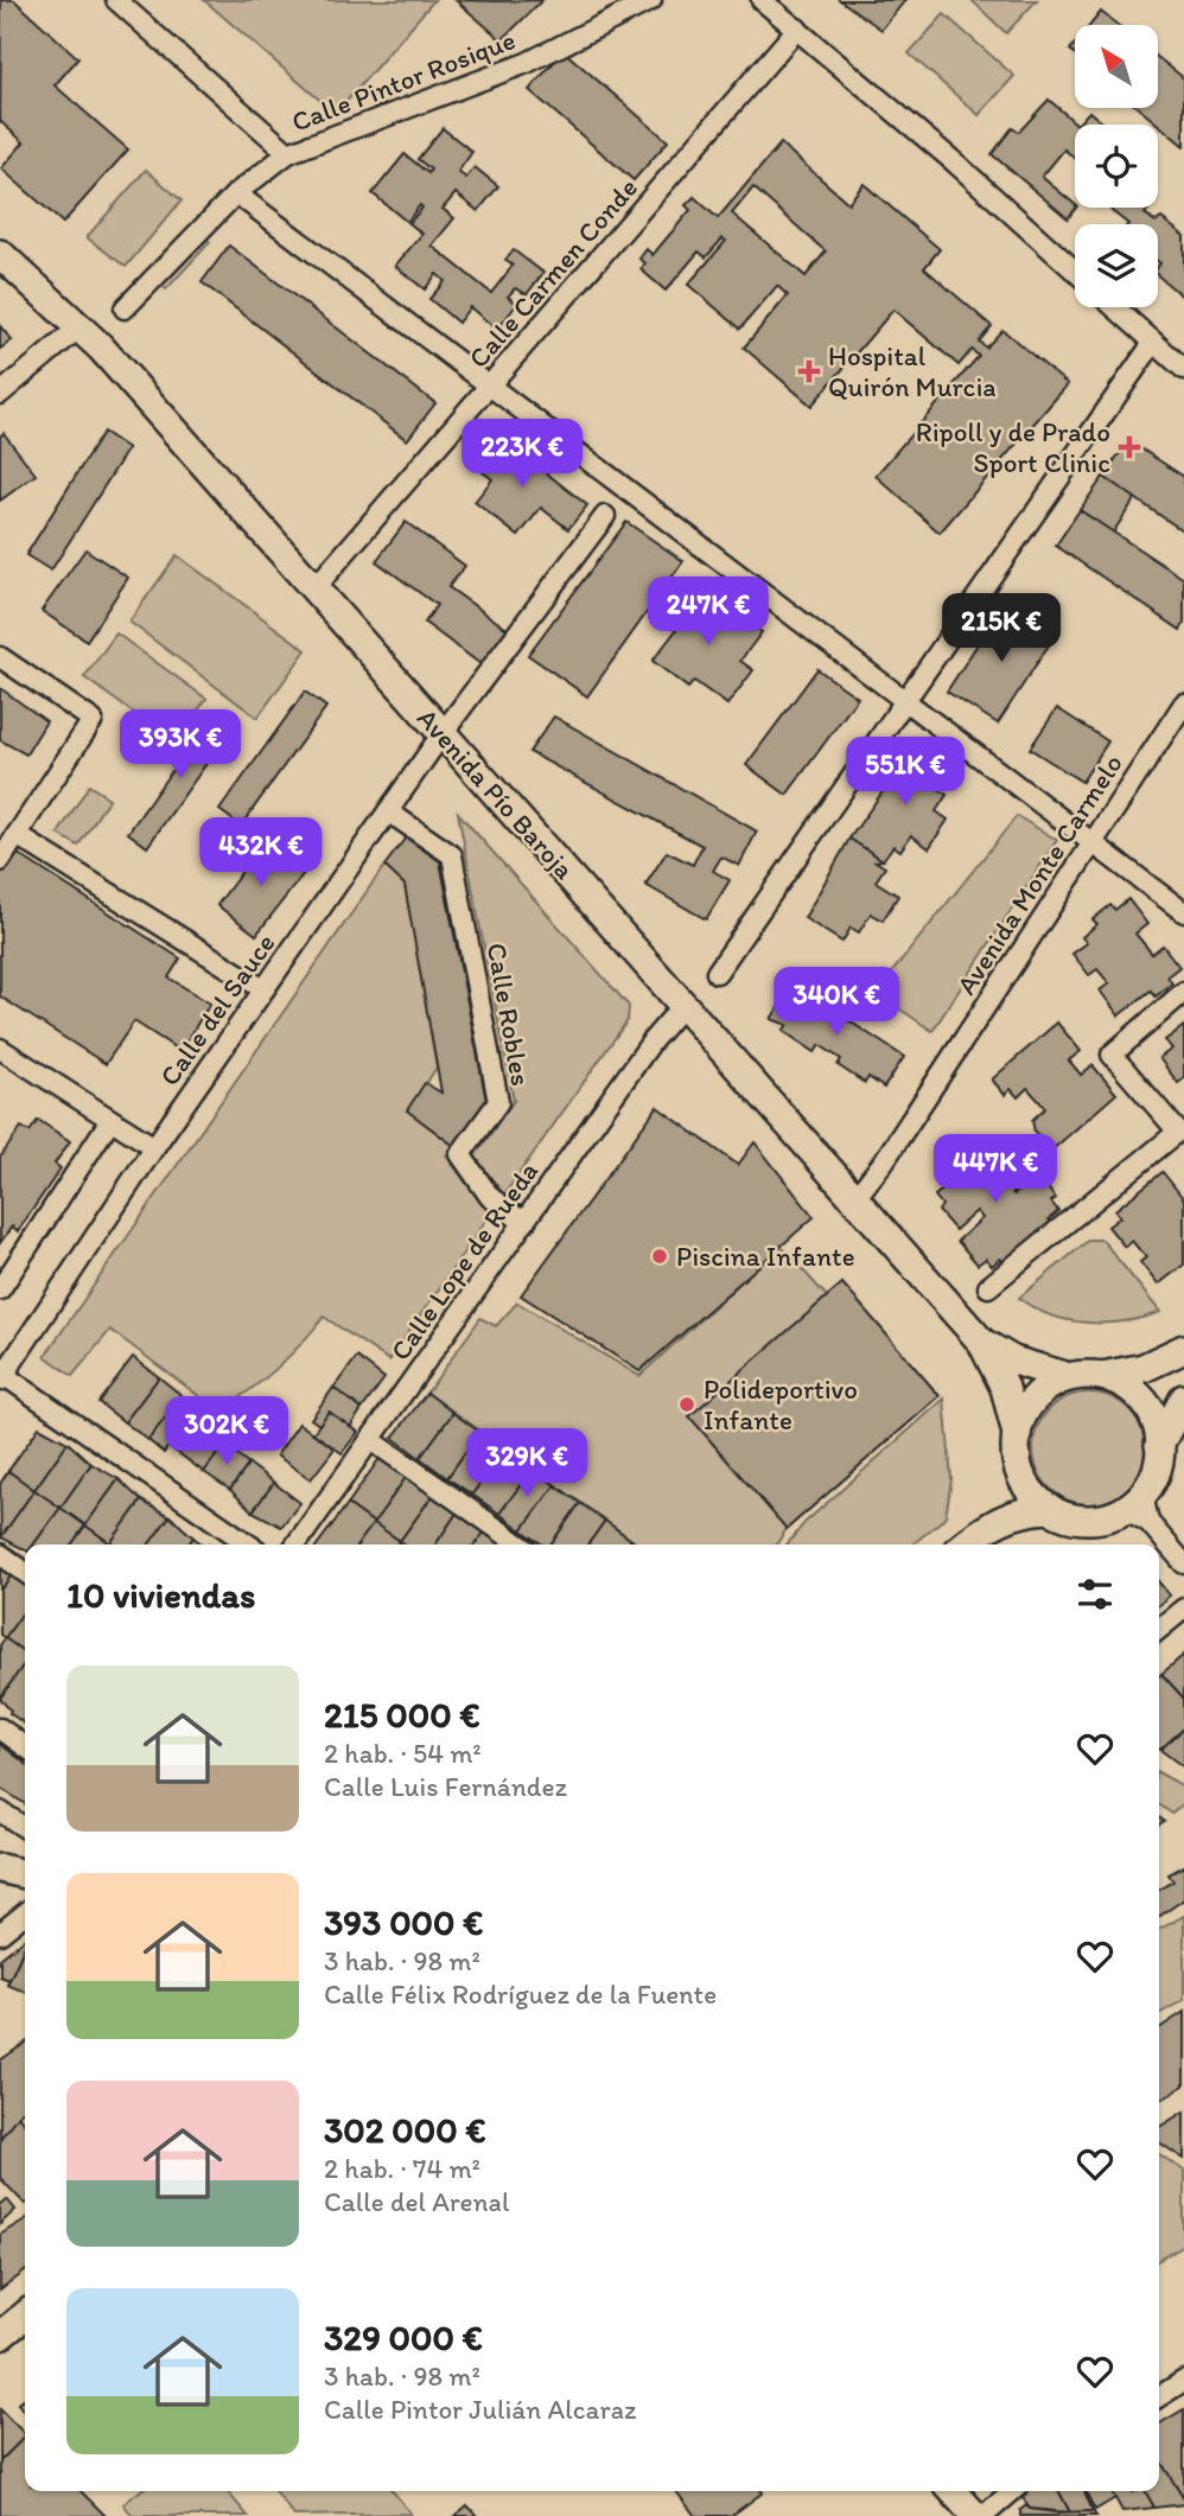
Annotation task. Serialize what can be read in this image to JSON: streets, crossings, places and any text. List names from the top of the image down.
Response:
{
  "streets": {
    "main road": ["Avenida Pío Baroja"],
    "street": [
      "Calle Pintor Rosique",
      "Calle Carmen Conde",
      "Avenida Monte Carmelo",
      "Calle del Sauce",
      "Calle Robles",
      "Calle Lope de Rueda"
    ]
  },
  "crossings": [
    ["Calle Carmen Conde", "Avenida Pío Baroja"],
    ["Avenida Pío Baroja", "Avenida Monte Carmelo"],
    ["Avenida Pío Baroja", "Calle del Sauce"],
    ["Avenida Pío Baroja", "Calle Lope de Rueda"],
    ["Calle del Sauce", "Calle Robles"],
    ["Calle Robles", "Calle Lope de Rueda"]
  ],
  "places": {
    "health": ["Hospital Quirón Murcia", "Ripoll y de Prado Sport Clinic"],
    "other": ["Piscina Infante", "Polideportivo Infante"]
  },
  "north": "top left",
  "page": {
    "price": [
      "223K €",
      "247K €",
      "215K €",
      "393K €",
      "551K €",
      "432K €",
      "340K €",
      "447K €",
      "302K €",
      "329K €"
    ],
    "heading": "10 viviendas",
    "list": [
      {
        "name": "215 000 €",
        "note": "2 hab. · 54 m² · Calle Luis Fernández"
      },
      {
        "name": "393 000 €",
        "note": "3 hab. · 98 m² · Calle Félix Rodríguez de la Fuente"
      },
      {
        "name": "302 000 €",
        "note": "2 hab. · 74 m² · Calle del Arenal"
      },
      {
        "name": "329 000 €",
        "note": "3 hab. · 98 m² · Calle Pintor Julián Alcaraz"
      }
    ]
  }
}
